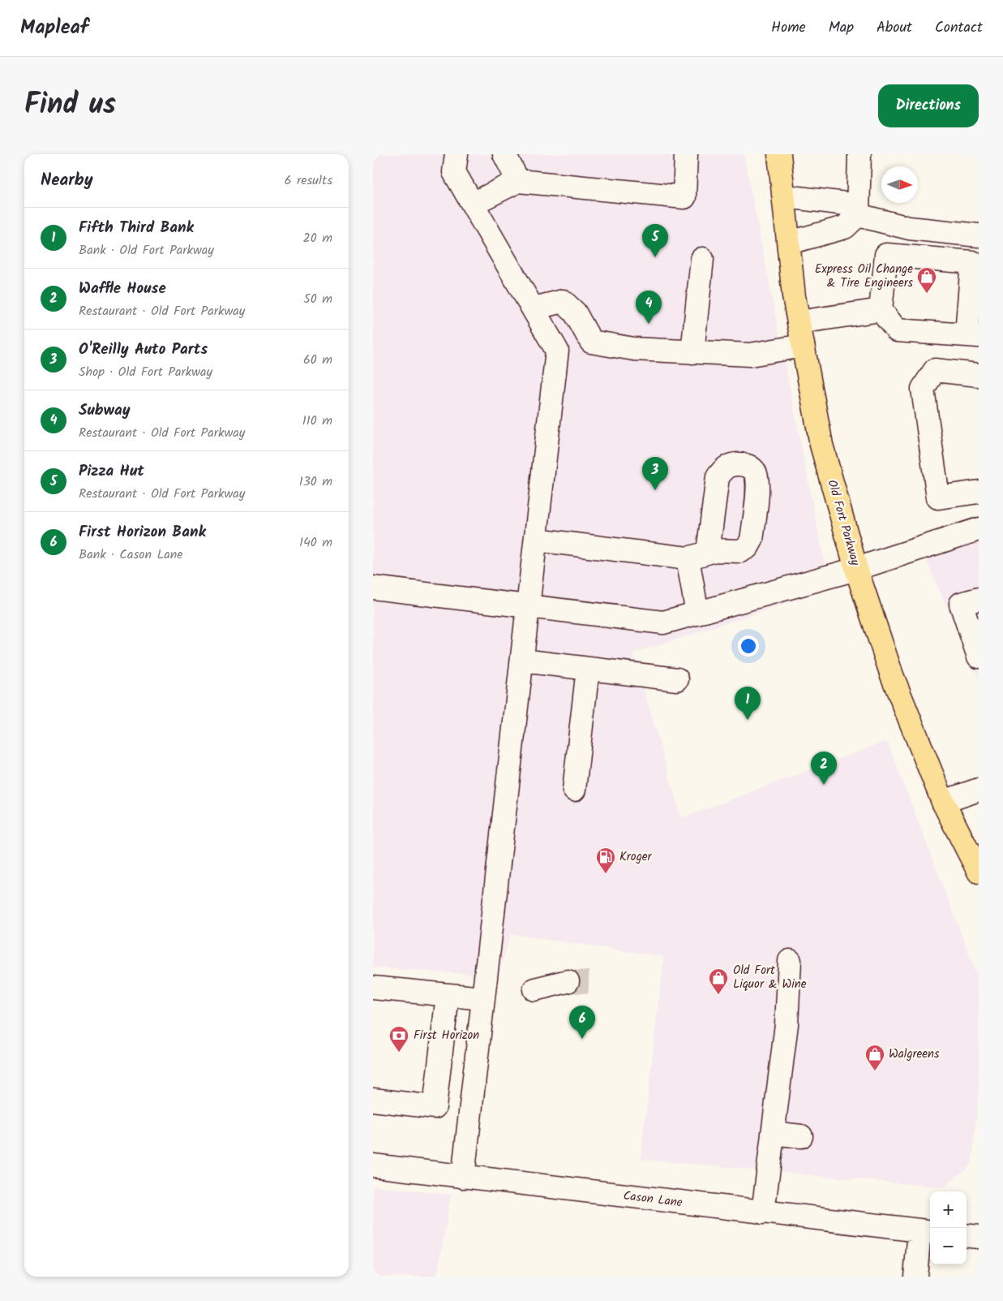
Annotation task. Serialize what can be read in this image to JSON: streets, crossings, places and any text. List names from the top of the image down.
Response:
{
  "streets": {
    "main road": ["Old Fort Parkway"],
    "street": ["Cason Lane"]
  },
  "places": {
    "shop": ["Express Oil Change & Tire Engineers", "Old Fort Liquor & Wine", "Walgreens"],
    "fuel station": ["Kroger"],
    "bank": ["First Horizon"]
  },
  "north": "right",
  "page": {
    "header": "Mapleaf",
    "nav": [
      "Home",
      "Map",
      "About",
      "Contact"
    ],
    "title": "Find us",
    "buttons": "Directions",
    "heading": ["Nearby", "6 results"],
    "list": [
      {
        "mark": "1",
        "name": "Fifth Third Bank",
        "note": "Bank · Old Fort Parkway",
        "value": "20 m"
      },
      {
        "mark": "2",
        "name": "Waffle House",
        "note": "Restaurant · Old Fort Parkway",
        "value": "50 m"
      },
      {
        "mark": "3",
        "name": "O'Reilly Auto Parts",
        "note": "Shop · Old Fort Parkway",
        "value": "60 m"
      },
      {
        "mark": "4",
        "name": "Subway",
        "note": "Restaurant · Old Fort Parkway",
        "value": "110 m"
      },
      {
        "mark": "5",
        "name": "Pizza Hut",
        "note": "Restaurant · Old Fort Parkway",
        "value": "130 m"
      },
      {
        "mark": "6",
        "name": "First Horizon Bank",
        "note": "Bank · Cason Lane",
        "value": "140 m"
      }
    ],
    "pins": [
      "5",
      "4",
      "3",
      "1",
      "2",
      "6"
    ],
    "map_buttons": ["+", "−"]
  }
}
